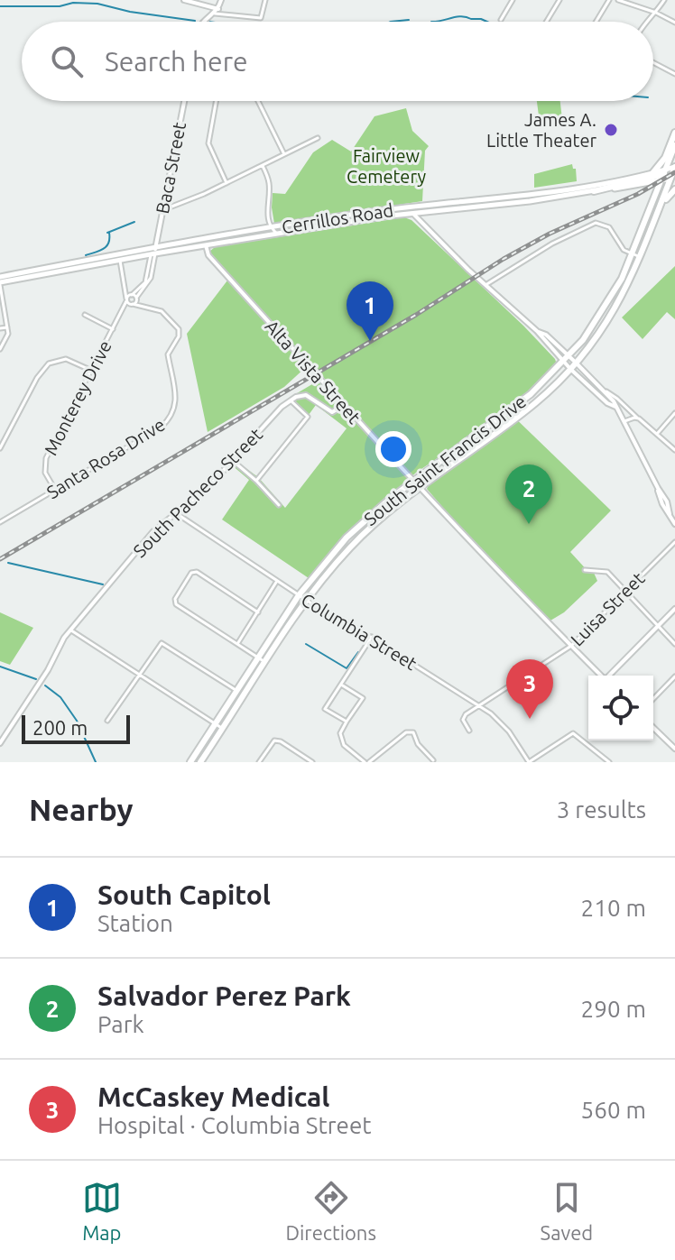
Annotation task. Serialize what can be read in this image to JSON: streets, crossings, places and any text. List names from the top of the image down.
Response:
{
  "streets": {
    "highway": ["South Saint Francis Drive"],
    "main road": ["Cerrillos Road"],
    "street": [
      "Baca Street",
      "Alta Vista Street",
      "Monterey Drive",
      "Santa Rosa Drive",
      "South Pacheco Street",
      "Luisa Street",
      "Columbia Street"
    ]
  },
  "crossings": [
    ["Baca Street", "Cerrillos Road"],
    ["Baca Street", "Monterey Drive"],
    ["Cerrillos Road", "Alta Vista Street"],
    ["Cerrillos Road", "Monterey Drive"],
    ["Cerrillos Road", "South Saint Francis Drive"],
    ["Alta Vista Street", "South Saint Francis Drive"],
    ["Alta Vista Street", "Luisa Street"],
    ["Monterey Drive", "Santa Rosa Drive"],
    ["South Saint Francis Drive", "Columbia Street"],
    ["South Pacheco Street", "Columbia Street"],
    ["Luisa Street", "Columbia Street"]
  ],
  "parks": ["Fairview Cemetery"],
  "places": ["James A. Little Theater"],
  "scale_bar": "200 m",
  "page": {
    "search": "Search here",
    "pins": ["1", "2", "3"],
    "scale": "200 m",
    "heading": ["Nearby", "3 results"],
    "list": [
      {
        "mark": "1",
        "name": "South Capitol",
        "note": "Station",
        "value": "210 m"
      },
      {
        "mark": "2",
        "name": "Salvador Perez Park",
        "note": "Park",
        "value": "290 m"
      },
      {
        "mark": "3",
        "name": "McCaskey Medical",
        "note": "Hospital · Columbia Street",
        "value": "560 m"
      }
    ],
    "nav": ["Map", "Directions", "Saved"]
  }
}
